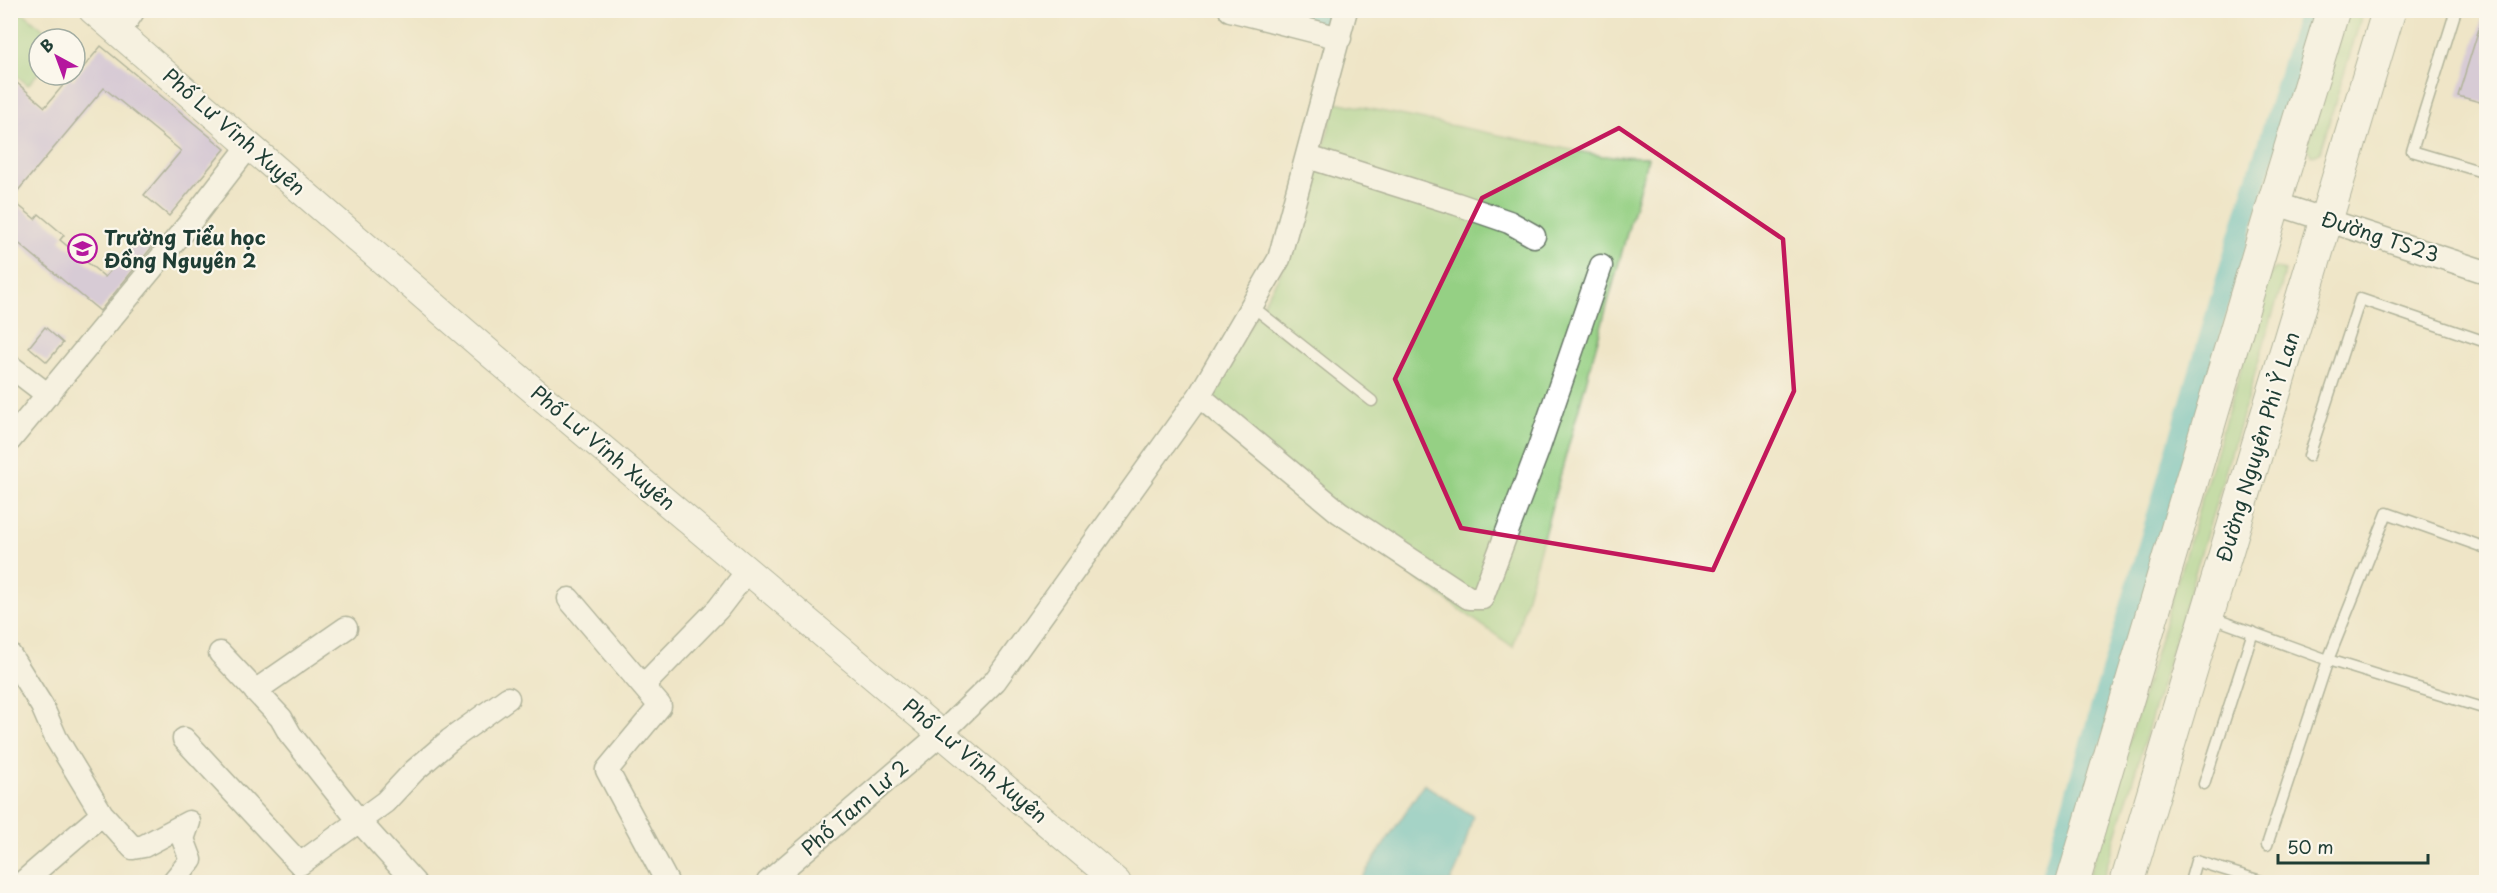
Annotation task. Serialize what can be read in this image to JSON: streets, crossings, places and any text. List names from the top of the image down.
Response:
{
  "streets": {
    "main road": ["Đường Nguyên Phi Ỷ Lan"],
    "street": ["Phố Lư Vĩnh Xuyên", "Đường TS23", "Phố Tam Lư 2"]
  },
  "crossings": [
    ["Phố Lư Vĩnh Xuyên", "Phố Tam Lư 2"],
    ["Đường TS23", "Đường Nguyên Phi Ỷ Lan"]
  ],
  "places": {
    "school or university": ["Trường Tiểu học Đồng Nguyên 2"]
  },
  "scale_bar": "50 m",
  "north": "top left"
}
